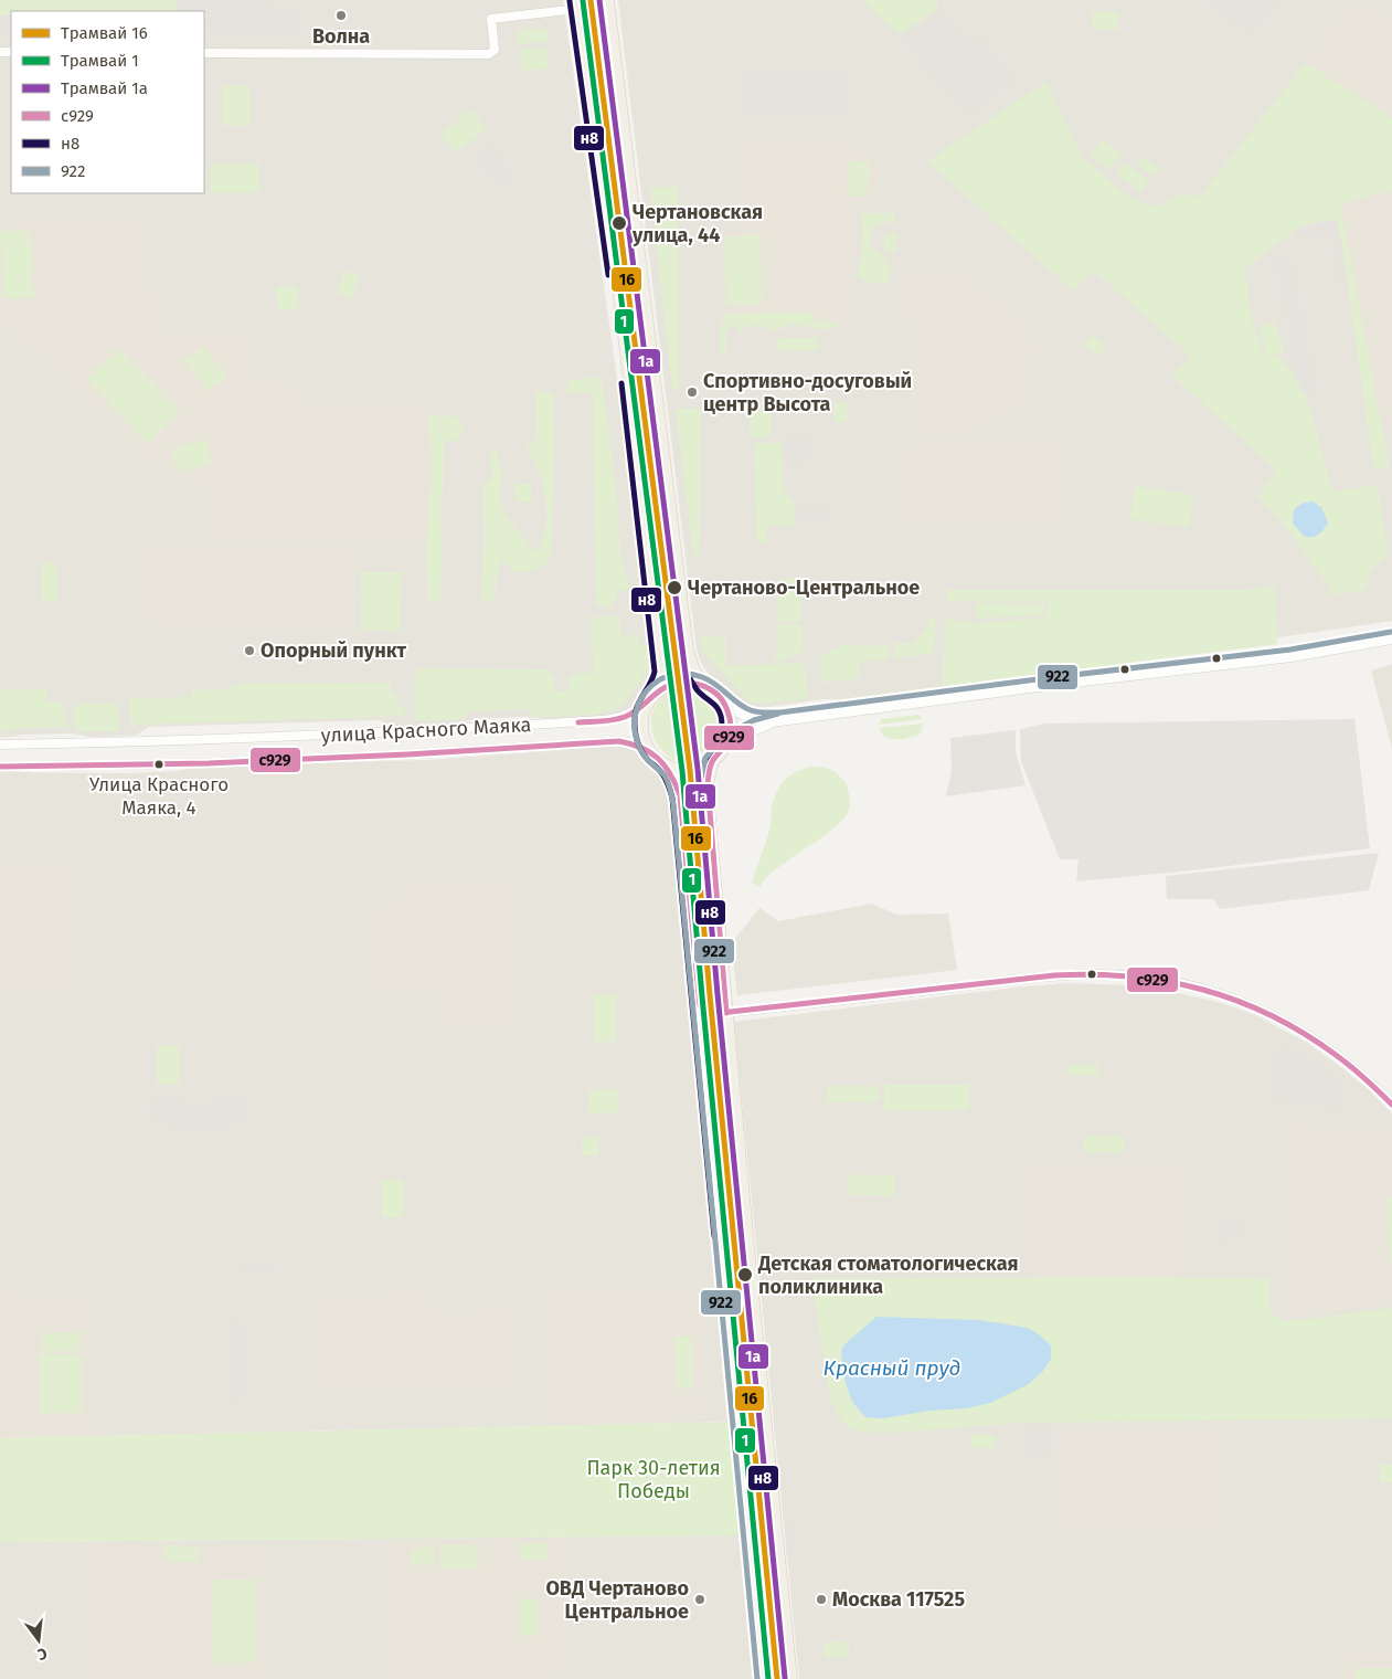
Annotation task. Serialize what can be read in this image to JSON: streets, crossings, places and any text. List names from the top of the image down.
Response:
{
  "streets": {
    "street": ["улица Красного Маяка"]
  },
  "water": ["Красный пруд"],
  "parks": ["Парк 30-летия Победы"],
  "places": [
    "Волна",
    "Чертановская улица, 44",
    "Спортивно-досуговый центр Высота",
    "Чертаново-Центральное",
    "Опорный пункт",
    "Улица Красного Маяка, 4",
    "Детская стоматологическая поликлиника",
    "ОВД Чертаново Центральное",
    "Москва 117525"
  ],
  "lines": [
    "tram line 16",
    "tram line 1а",
    "tram line 1",
    "transit line н8",
    "transit line 922",
    "transit line с929"
  ],
  "legend": [
    "Трамвай 16",
    "Трамвай 1",
    "Трамвай 1а",
    "с929",
    "н8",
    "922"
  ],
  "north": "bottom"
}
